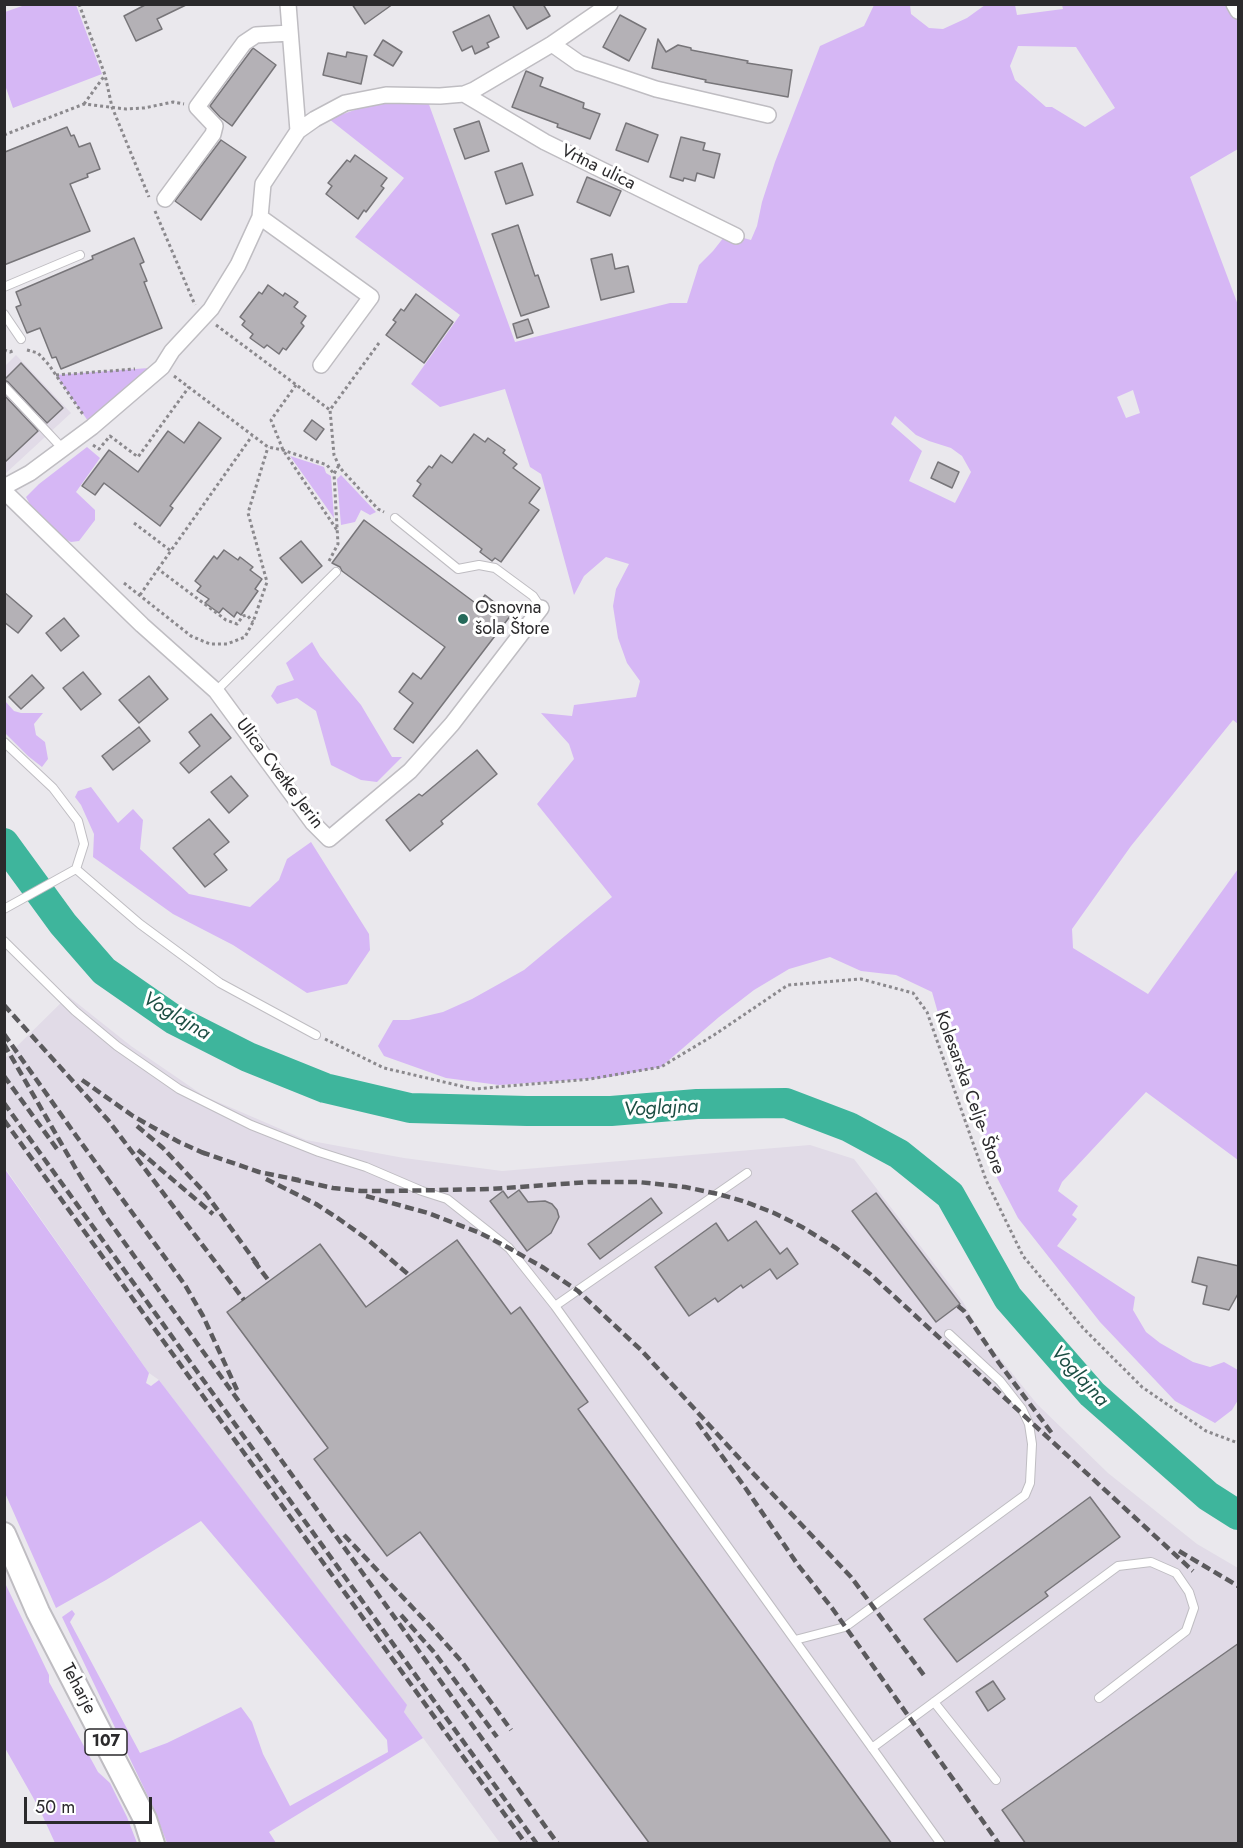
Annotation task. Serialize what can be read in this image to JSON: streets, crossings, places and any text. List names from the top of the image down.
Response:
{
  "streets": {
    "main road": ["Teharje", "107"],
    "street": ["Vrtna ulica", "Ulica Cvetke Jerin"],
    "path": ["Kolesarska Celje- Štore"]
  },
  "water": ["Voglajna"],
  "places": ["Osnovna šola Štore"],
  "scale_bar": "50 m"
}
